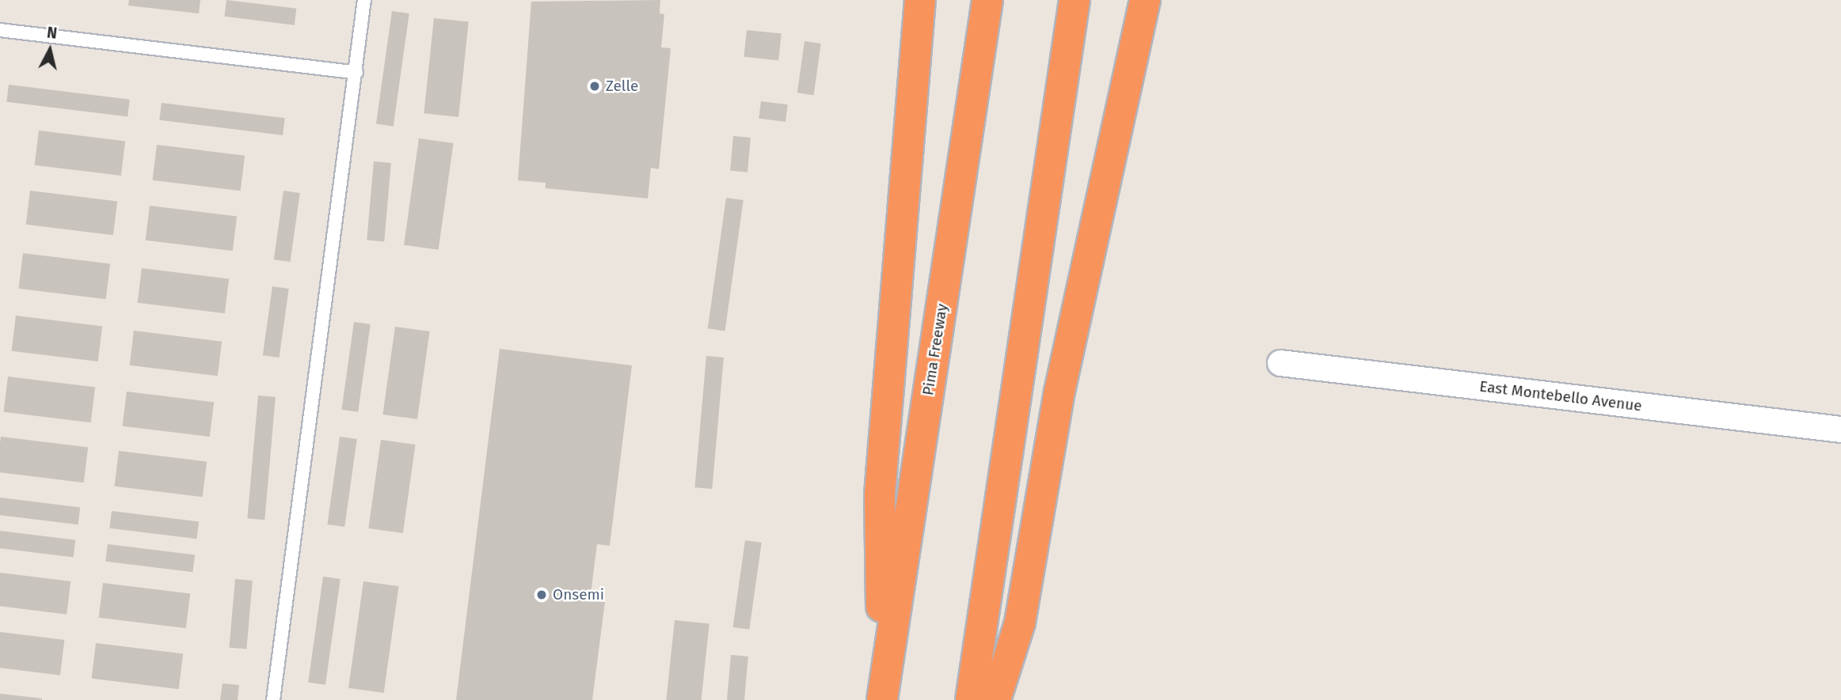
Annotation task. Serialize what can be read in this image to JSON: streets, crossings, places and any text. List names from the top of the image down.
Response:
{
  "streets": {
    "highway": ["Pima Freeway"],
    "street": ["East Montebello Avenue"]
  },
  "places": ["Zelle", "Onsemi"],
  "north": "top"
}
